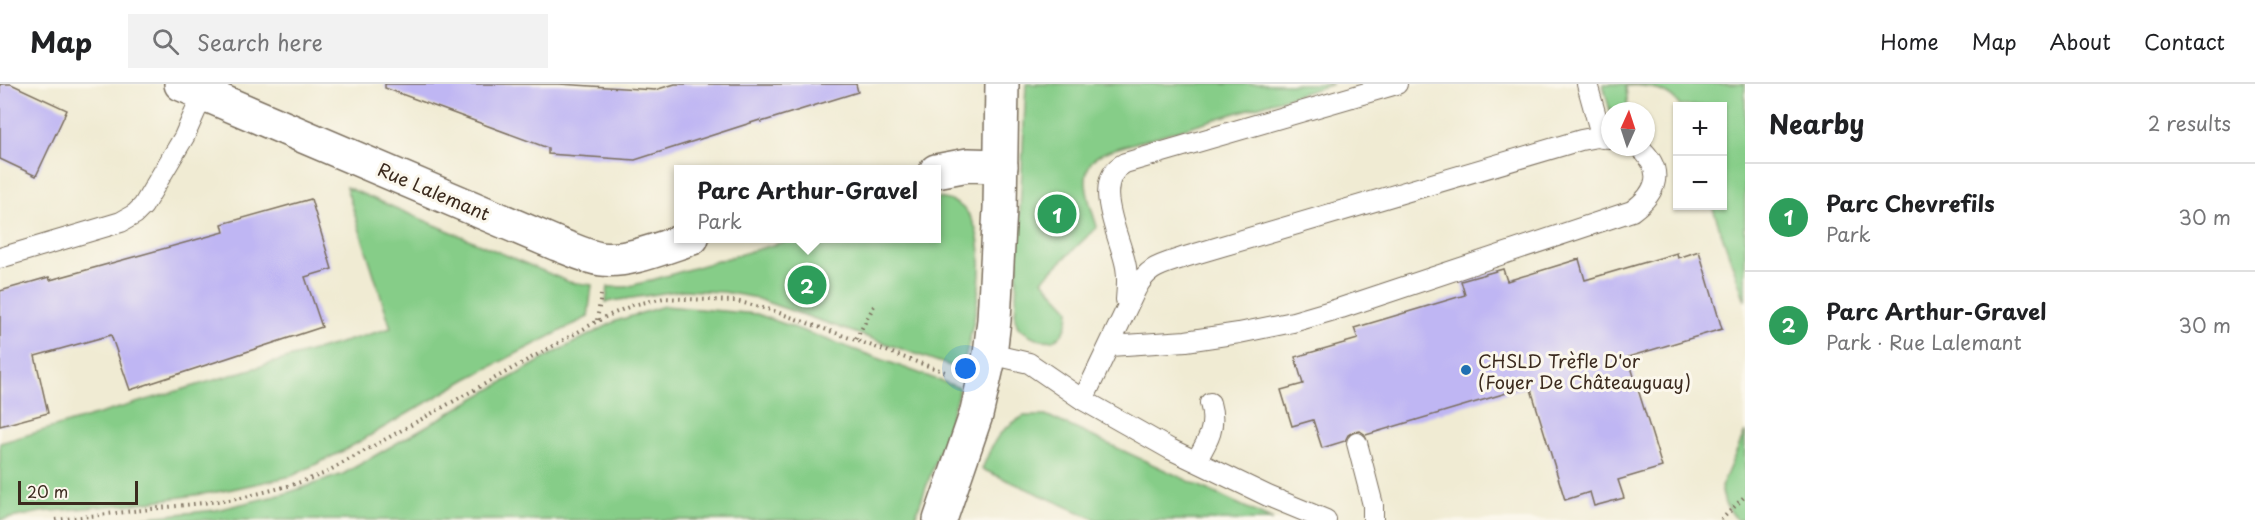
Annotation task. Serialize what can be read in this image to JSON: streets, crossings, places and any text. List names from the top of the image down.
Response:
{
  "streets": {
    "street": ["Rue Lalemant"]
  },
  "places": ["CHSLD Trèfle D'or (Foyer De Châteauguay)"],
  "scale_bar": "20 m",
  "north": "top",
  "page": {
    "header": "Map",
    "search": "Search here",
    "nav": [
      "Home",
      "Map",
      "About",
      "Contact"
    ],
    "heading": ["Nearby", "2 results"],
    "map_buttons": ["+", "−"],
    "list": [
      {
        "mark": "1",
        "name": "Parc Chevrefils",
        "note": "Park",
        "value": "30 m"
      },
      {
        "mark": "2",
        "name": "Parc Arthur-Gravel",
        "note": "Park · Rue Lalemant",
        "value": "30 m"
      }
    ],
    "popup": ["Parc Arthur-Gravel", "Park"],
    "pins": ["1", "2"],
    "scale": "20 m"
  }
}
